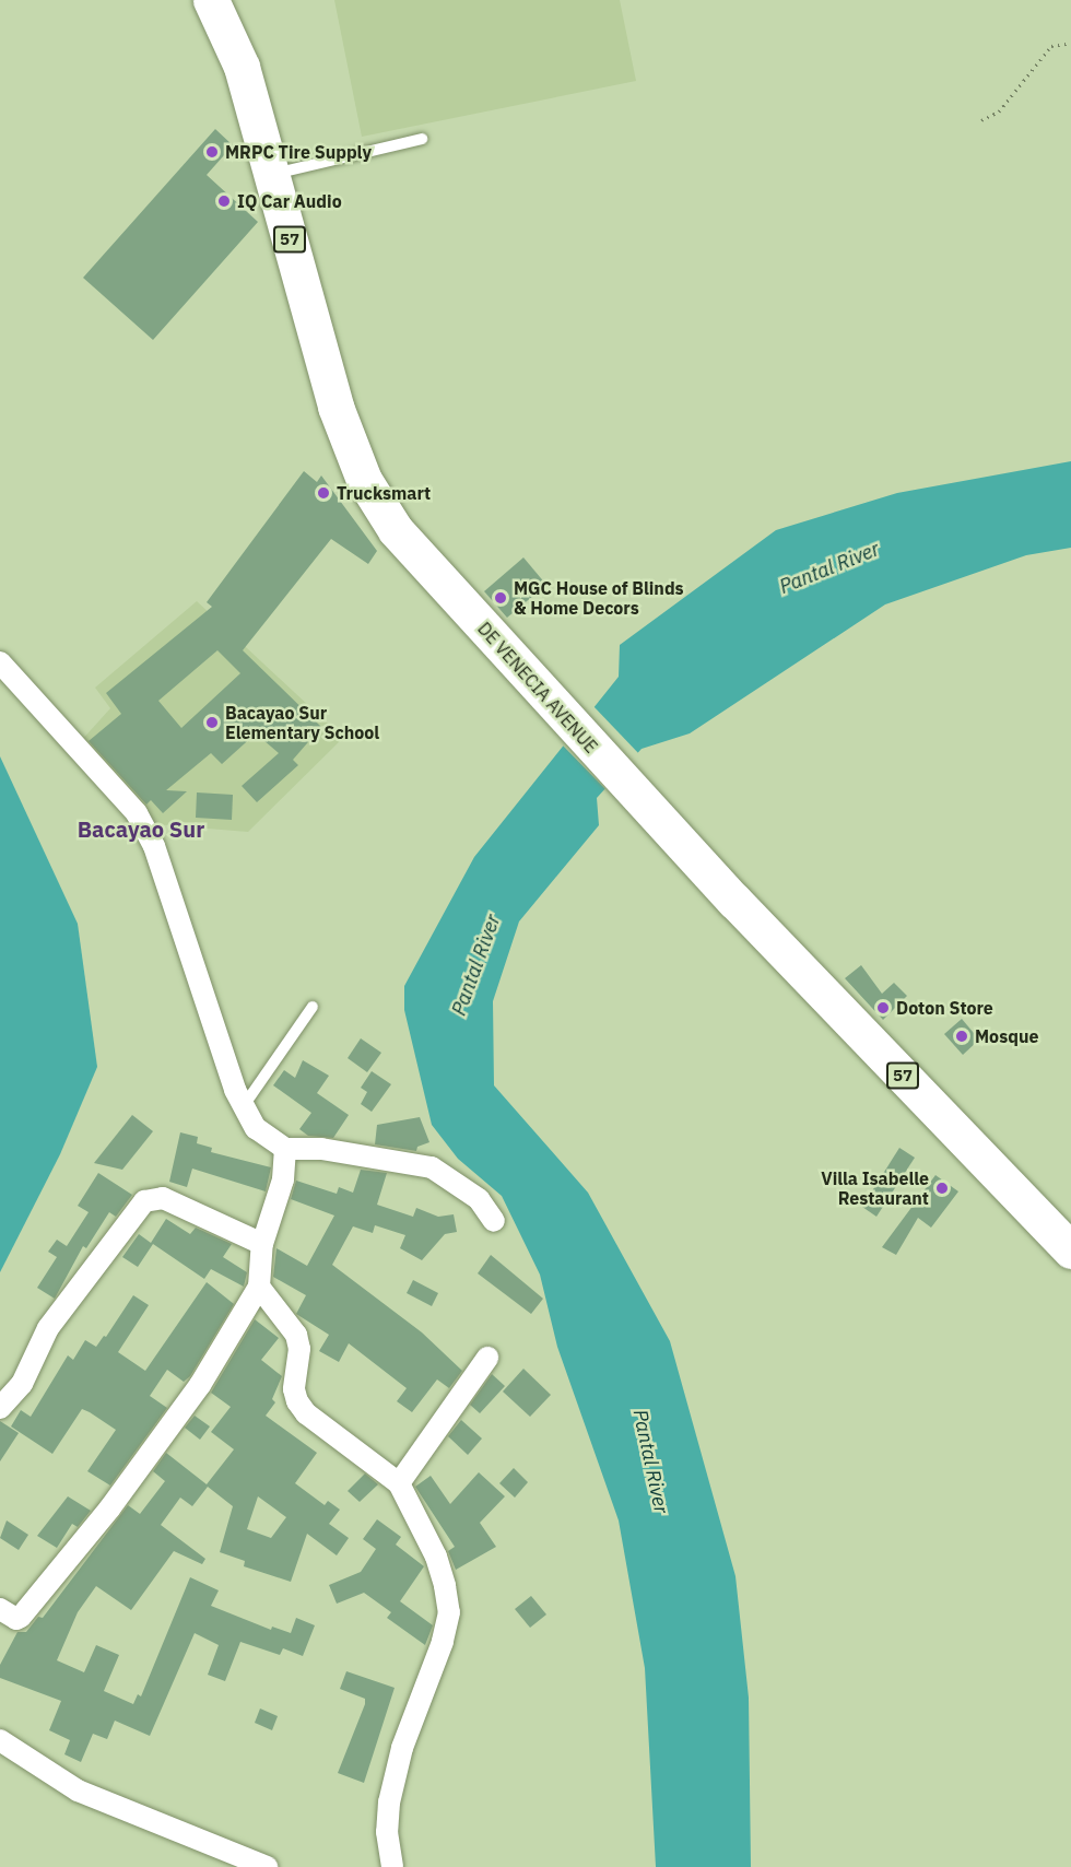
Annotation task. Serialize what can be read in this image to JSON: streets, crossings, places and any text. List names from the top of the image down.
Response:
{
  "streets": {
    "highway": ["57", "DE VENECIA AVENUE"]
  },
  "districts": ["Bacayao Sur"],
  "water": ["Pantal River"],
  "places": [
    "MRPC Tire Supply",
    "IQ Car Audio",
    "Trucksmart",
    "MGC House of Blinds & Home Decors",
    "Bacayao Sur Elementary School",
    "Doton Store",
    "Mosque",
    "Villa Isabelle Restaurant"
  ]
}
